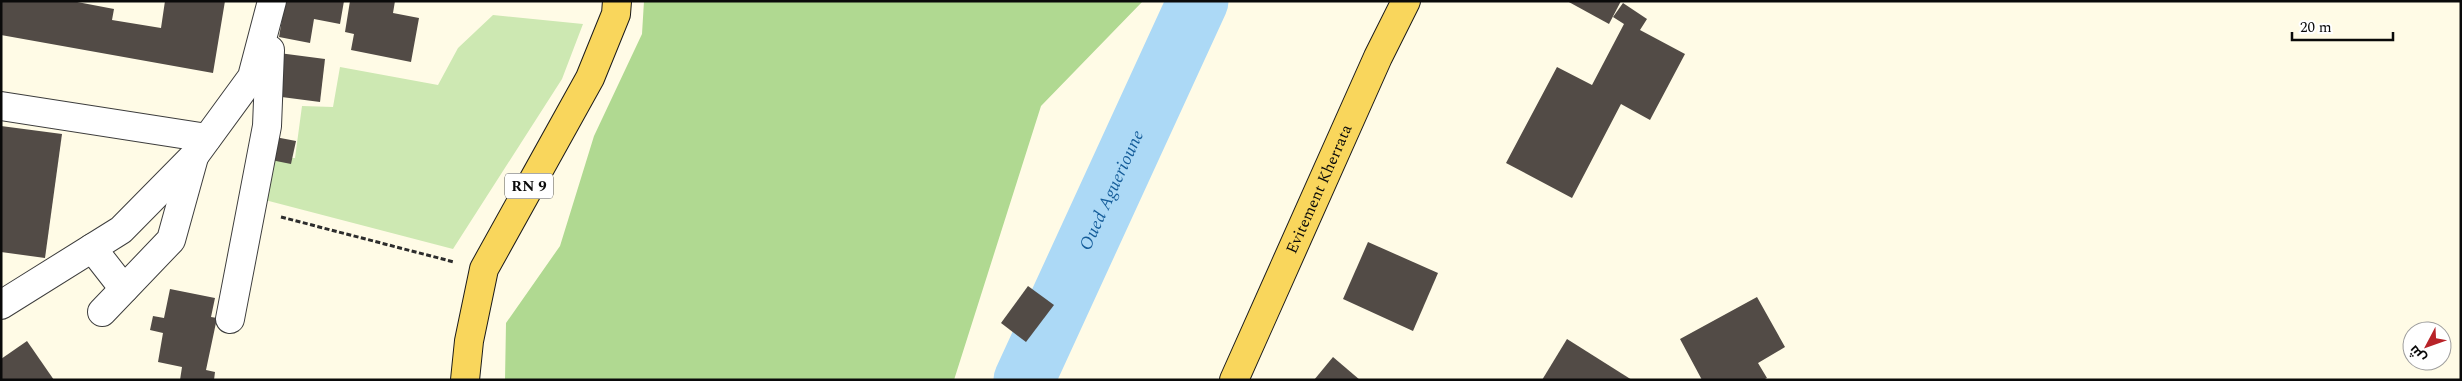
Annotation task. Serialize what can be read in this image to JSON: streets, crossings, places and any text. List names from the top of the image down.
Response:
{
  "streets": {
    "main road": ["RN 9", "Evitement Kherrata"]
  },
  "water": ["Oued Aguerioune"],
  "scale_bar": "20 m",
  "north": "bottom left"
}
